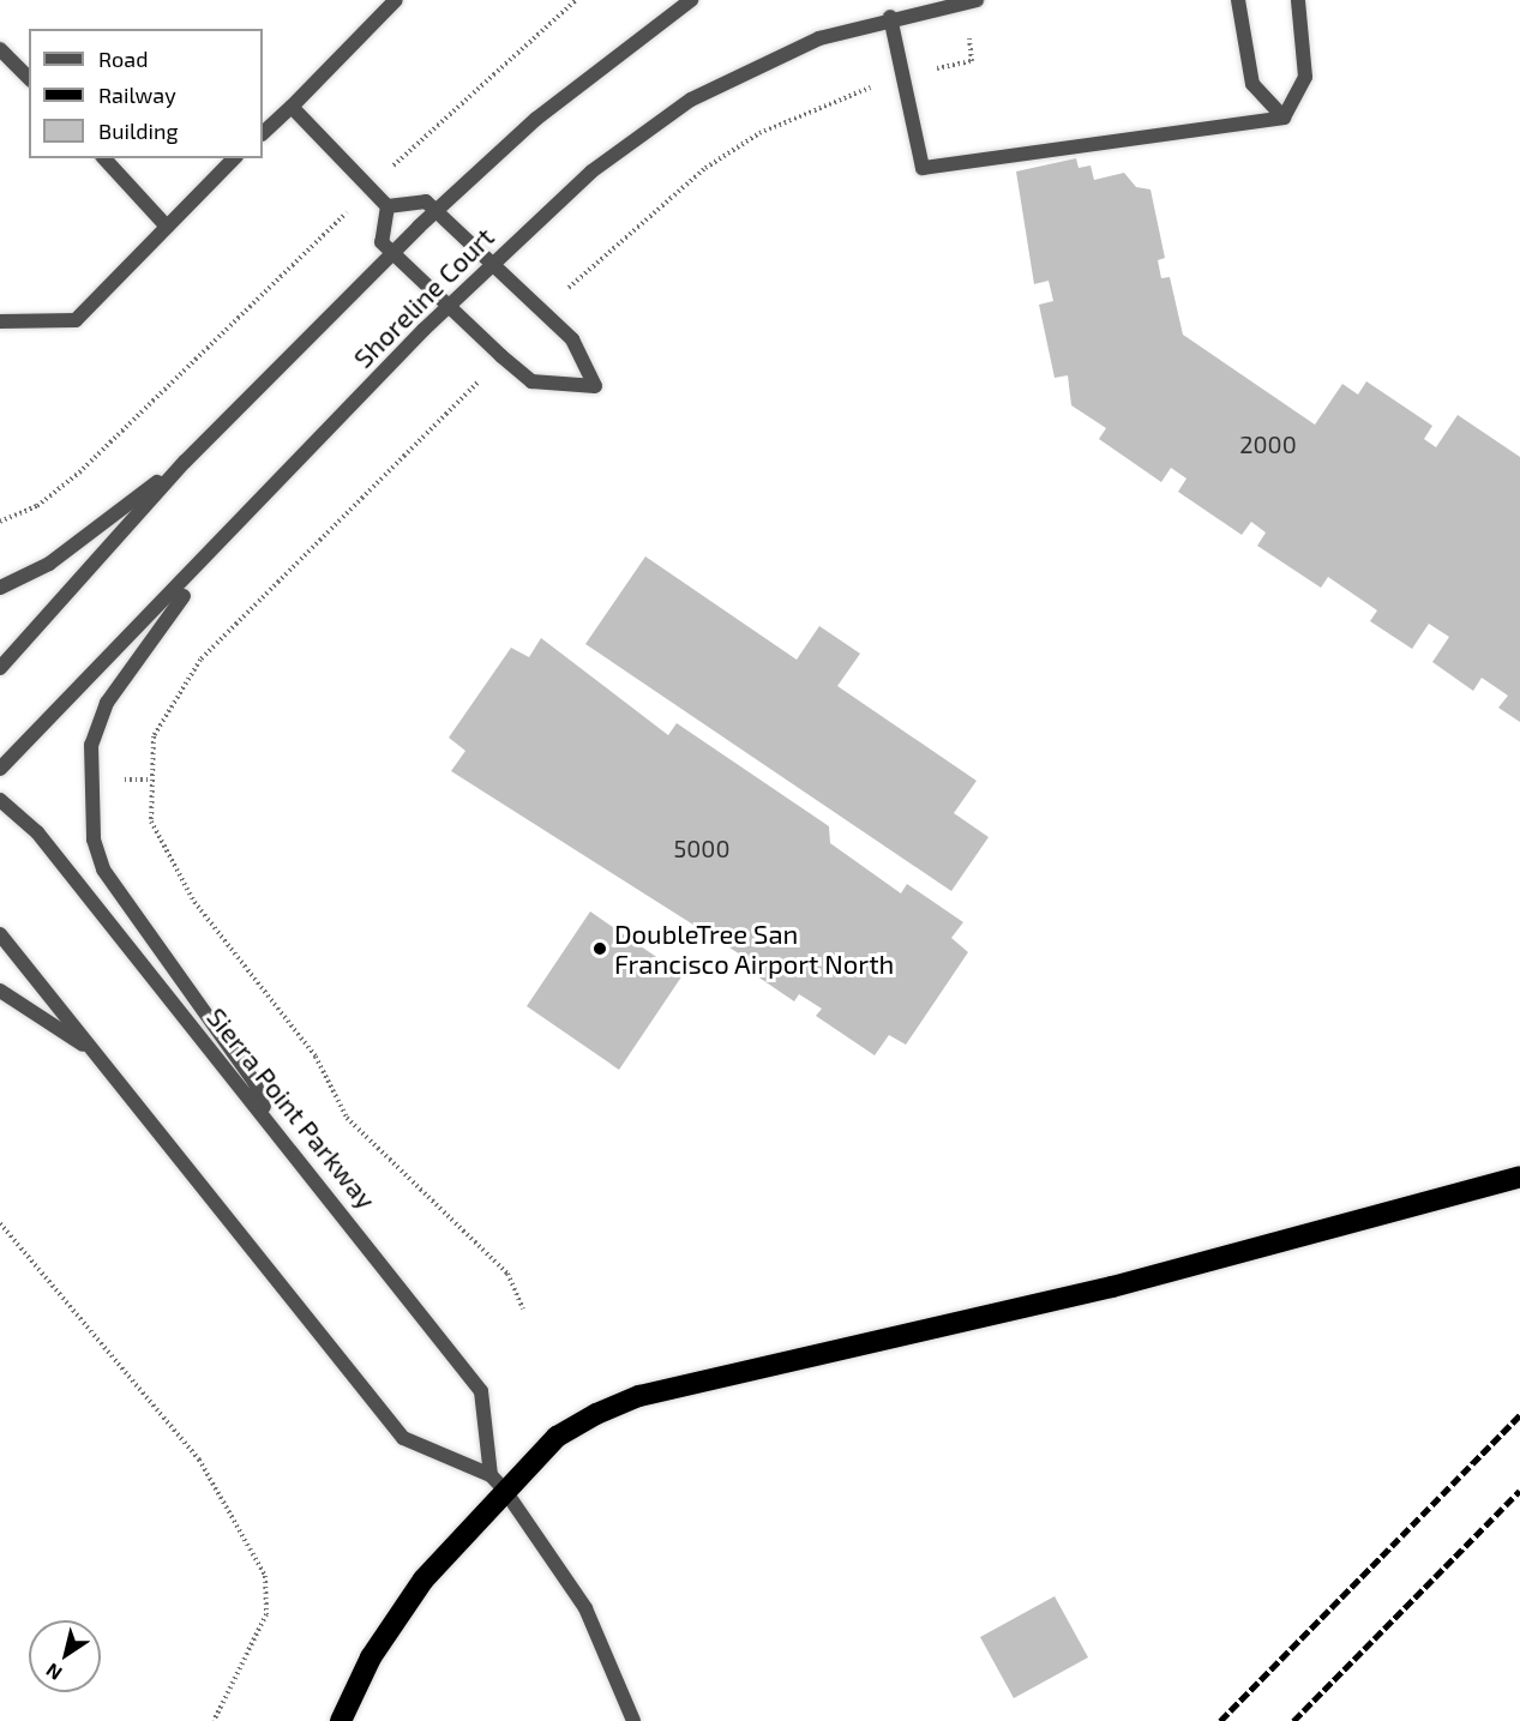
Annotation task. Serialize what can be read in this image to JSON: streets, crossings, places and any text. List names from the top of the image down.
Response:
{
  "streets": {
    "street": ["Shoreline Court", "Sierra Point Parkway"]
  },
  "places": ["DoubleTree San Francisco Airport North"],
  "house_numbers": ["2000", "5000"],
  "legend": ["Road", "Railway", "Building"],
  "north": "bottom left"
}
